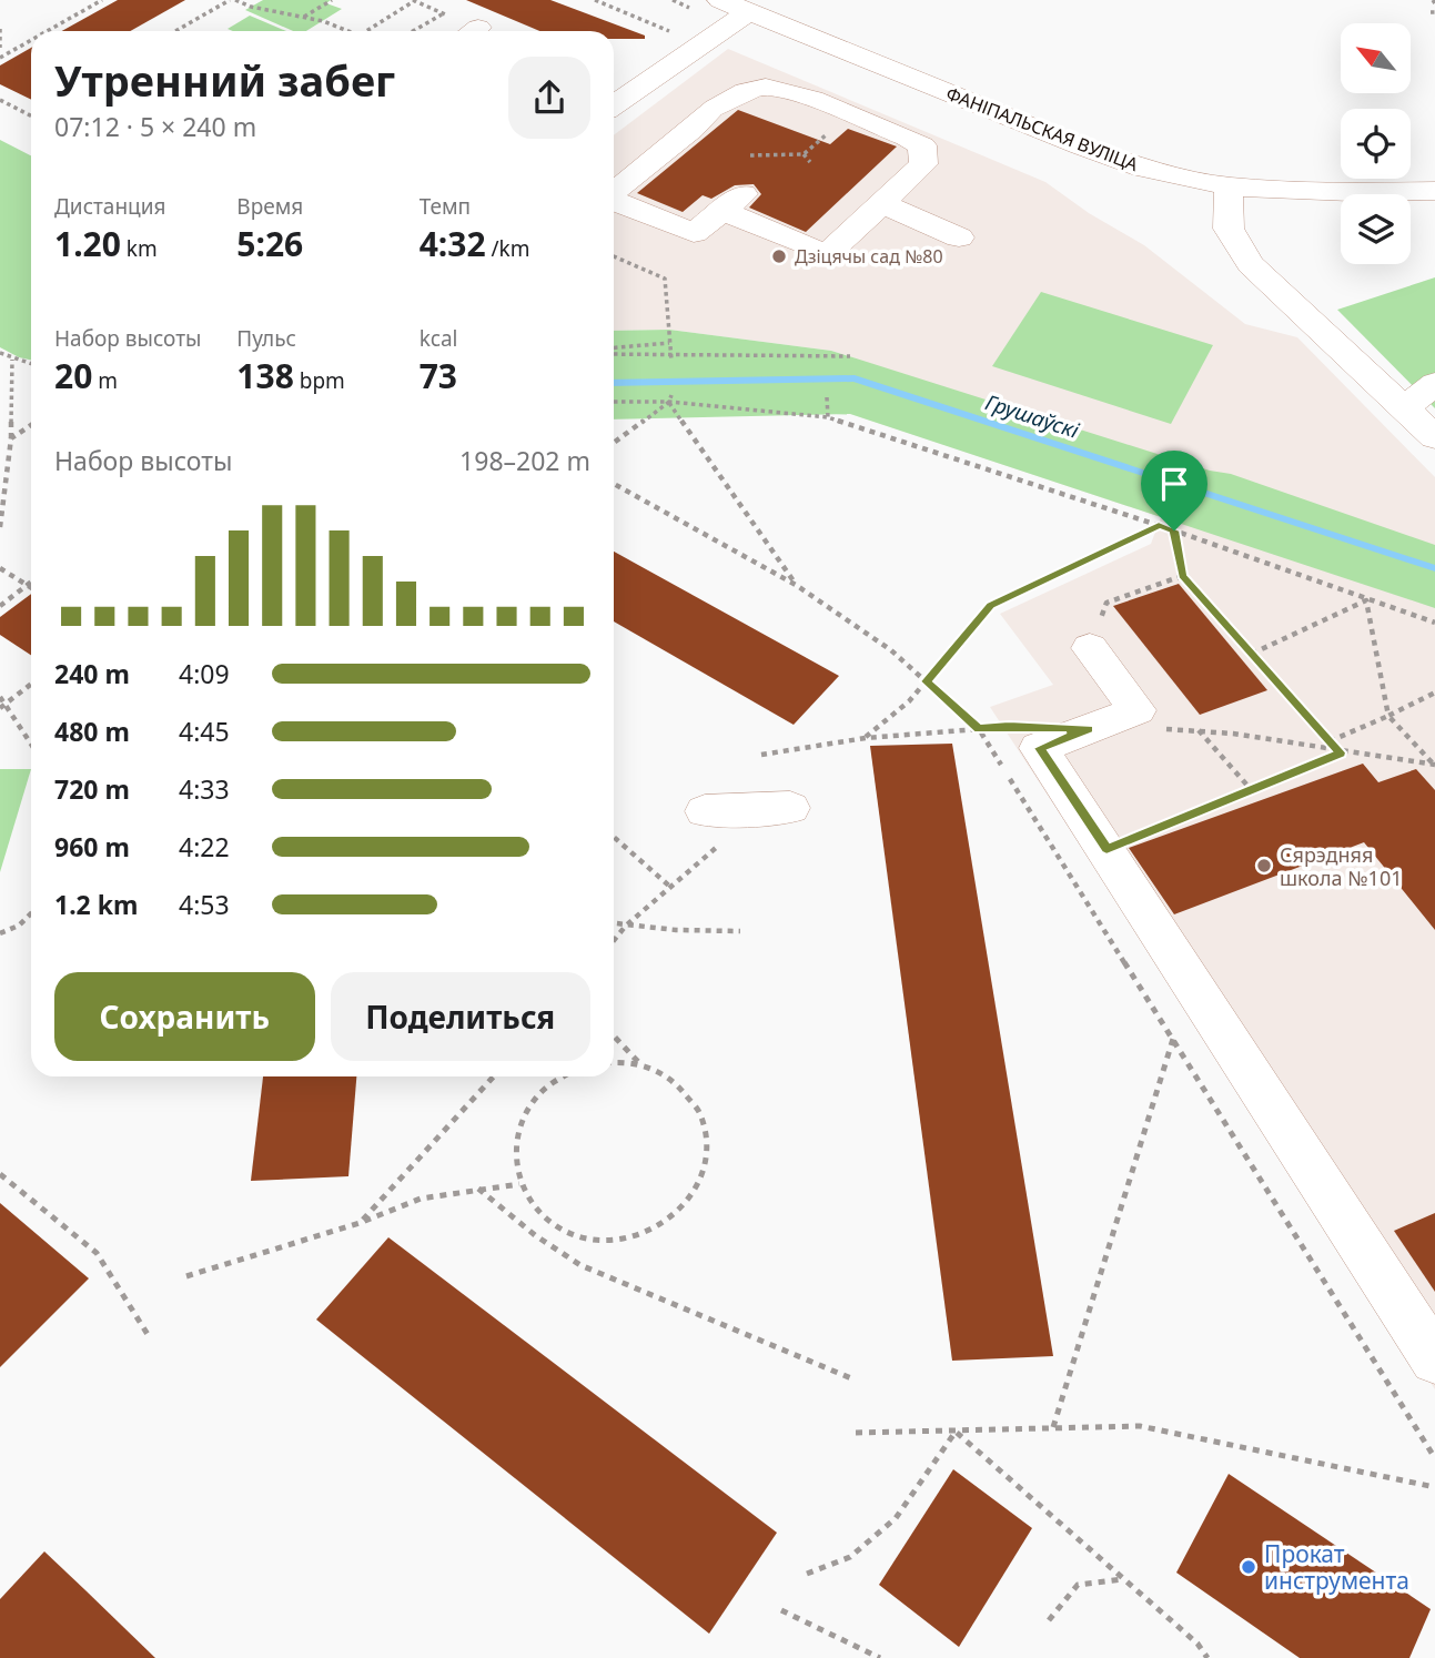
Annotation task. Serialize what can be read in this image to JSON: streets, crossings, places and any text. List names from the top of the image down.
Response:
{
  "streets": {
    "street": ["ФАНІПАЛЬСКАЯ ВУЛІЦА"]
  },
  "water": ["Грушаўскі"],
  "places": ["Дзіцячы сад №80", "Сярэдняя школа №101", "Прокат инструмента"],
  "north": "top left",
  "page": {
    "heading": ["Утренний забег", "07:12 · 5 × 240 m"],
    "stats": [
      ["Дистанция", "1.20 km"],
      ["Время", "5:26"],
      ["Темп", "4:32 /km"],
      ["Набор высоты", "20 m"],
      ["Пульс", "138 bpm"],
      ["kcal", "73"]
    ],
    "chart": ["Набор высоты", "198–202 m"],
    "list": [
      {
        "name": "240 m",
        "note": "4:09"
      },
      {
        "name": "480 m",
        "note": "4:45"
      },
      {
        "name": "720 m",
        "note": "4:33"
      },
      {
        "name": "960 m",
        "note": "4:22"
      },
      {
        "name": "1.2 km",
        "note": "4:53"
      }
    ],
    "buttons": ["Сохранить", "Поделиться"]
  }
}
